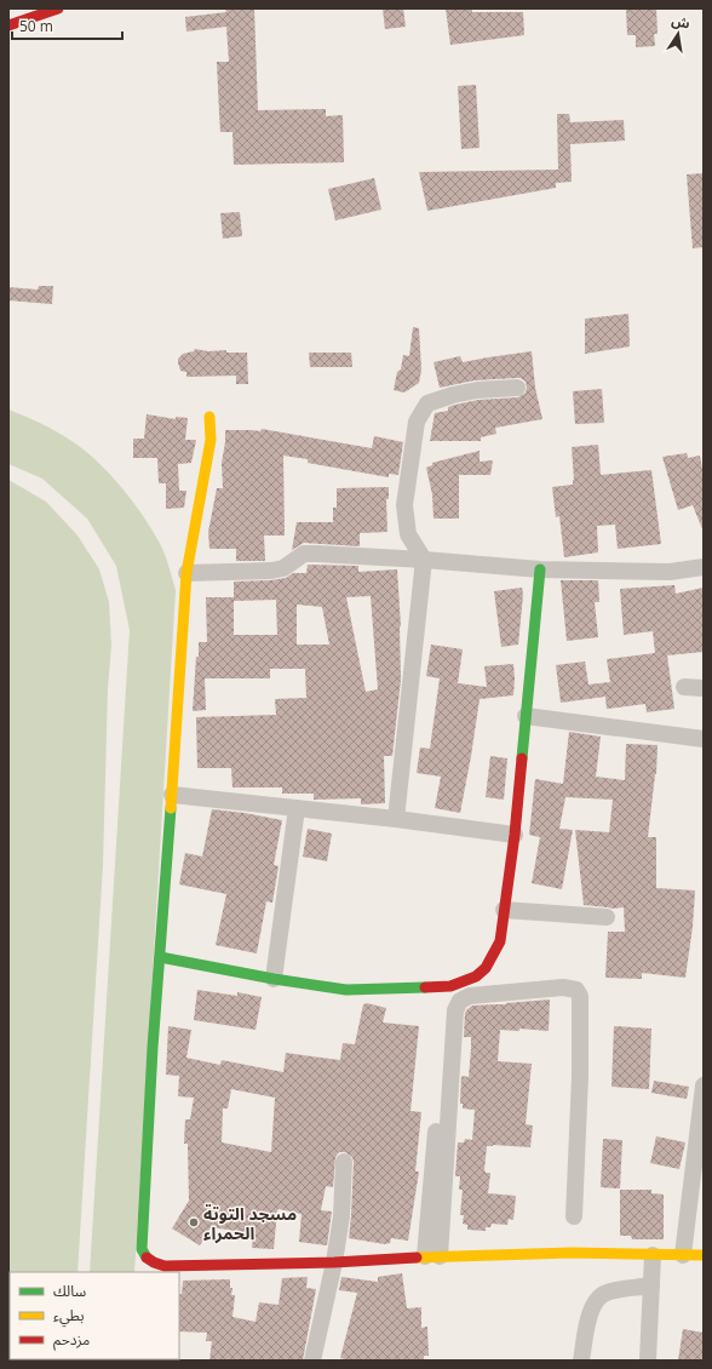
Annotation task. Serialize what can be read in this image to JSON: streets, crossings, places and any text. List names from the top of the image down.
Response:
{
  "places": ["مسجد التوتة الحمراء"],
  "legend": ["سالك", "بطيء", "مزدحم"],
  "scale_bar": "50 m",
  "north": "top"
}
